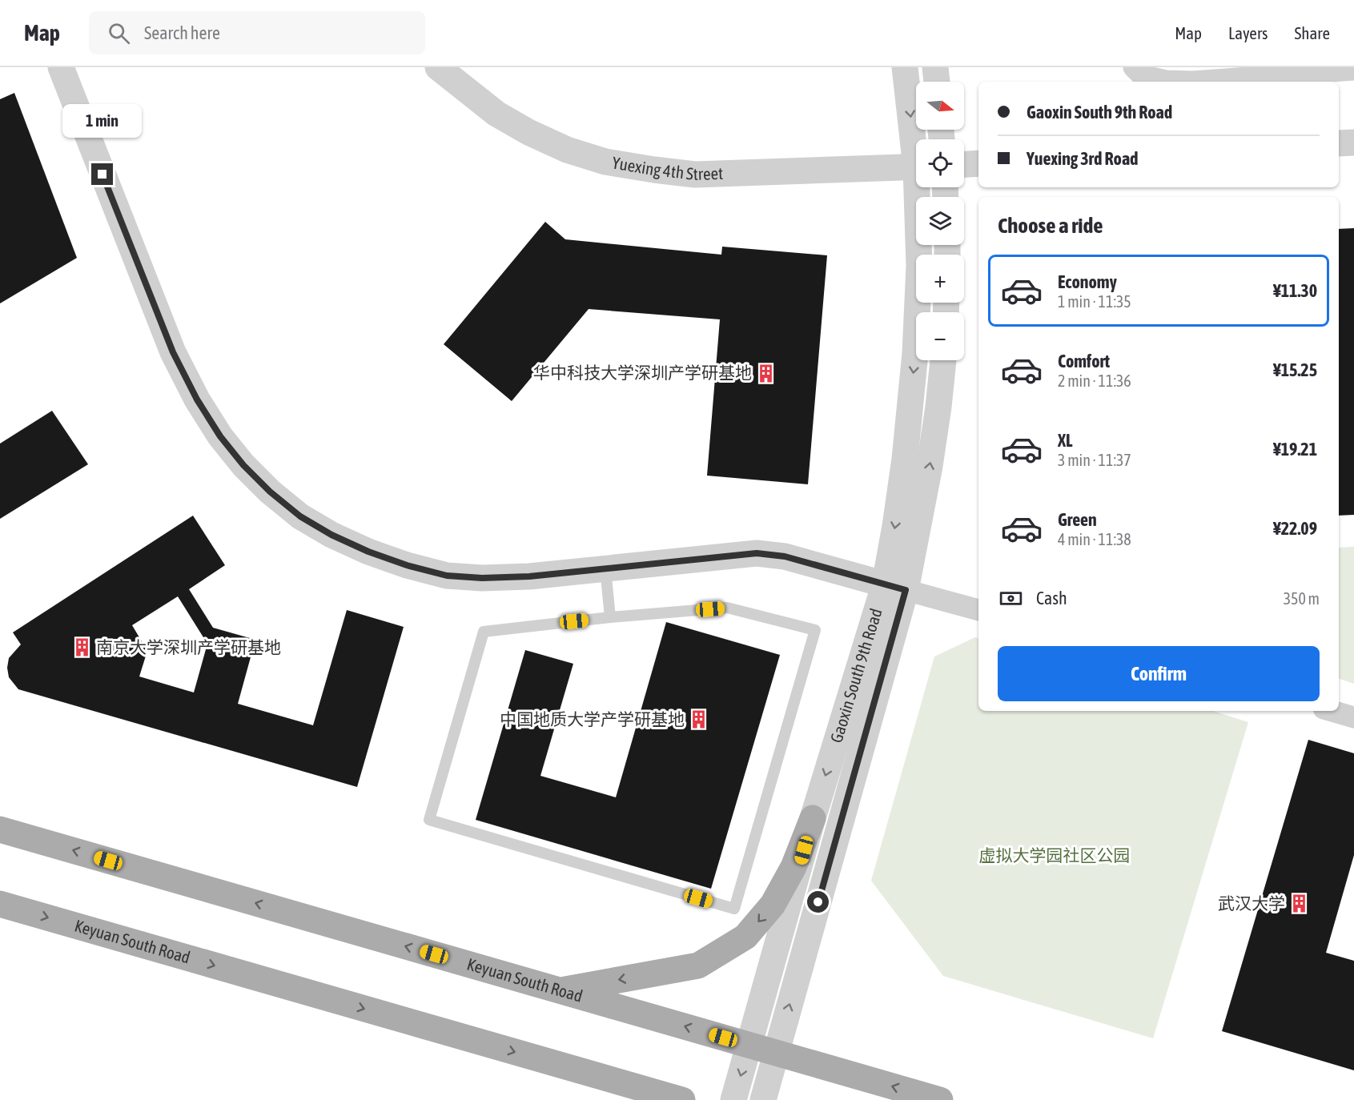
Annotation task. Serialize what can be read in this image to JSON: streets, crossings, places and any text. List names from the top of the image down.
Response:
{
  "streets": {
    "main road": ["Keyuan South Road"],
    "street": ["Yuexing 4th Street", "Gaoxin South 9th Road"]
  },
  "crossings": [
    ["Gaoxin South 9th Road", "Keyuan South Road"]
  ],
  "parks": ["虚拟大学园社区公园"],
  "places": {
    "building": [
      "华中科技大学深圳产学研基地",
      "南京大学深圳产学研基地",
      "中国地质大学产学研基地",
      "武汉大学"
    ]
  },
  "north": "right",
  "page": {
    "header": "Map",
    "search": "Search here",
    "nav": ["Map", "Layers", "Share"],
    "map_buttons": ["+", "−"],
    "banner": ["Gaoxin South 9th Road", "Yuexing 3rd Road"],
    "bubble": "1 min",
    "heading": "Choose a ride",
    "list": [
      {
        "name": "Economy",
        "note": "1 min · 11:35",
        "value": "¥11.30"
      },
      {
        "name": "Comfort",
        "note": "2 min · 11:36",
        "value": "¥15.25"
      },
      {
        "name": "XL",
        "note": "3 min · 11:37",
        "value": "¥19.21"
      },
      {
        "name": "Green",
        "note": "4 min · 11:38",
        "value": "¥22.09"
      }
    ],
    "pay": ["Cash", "350 m"],
    "buttons": "Confirm"
  }
}
